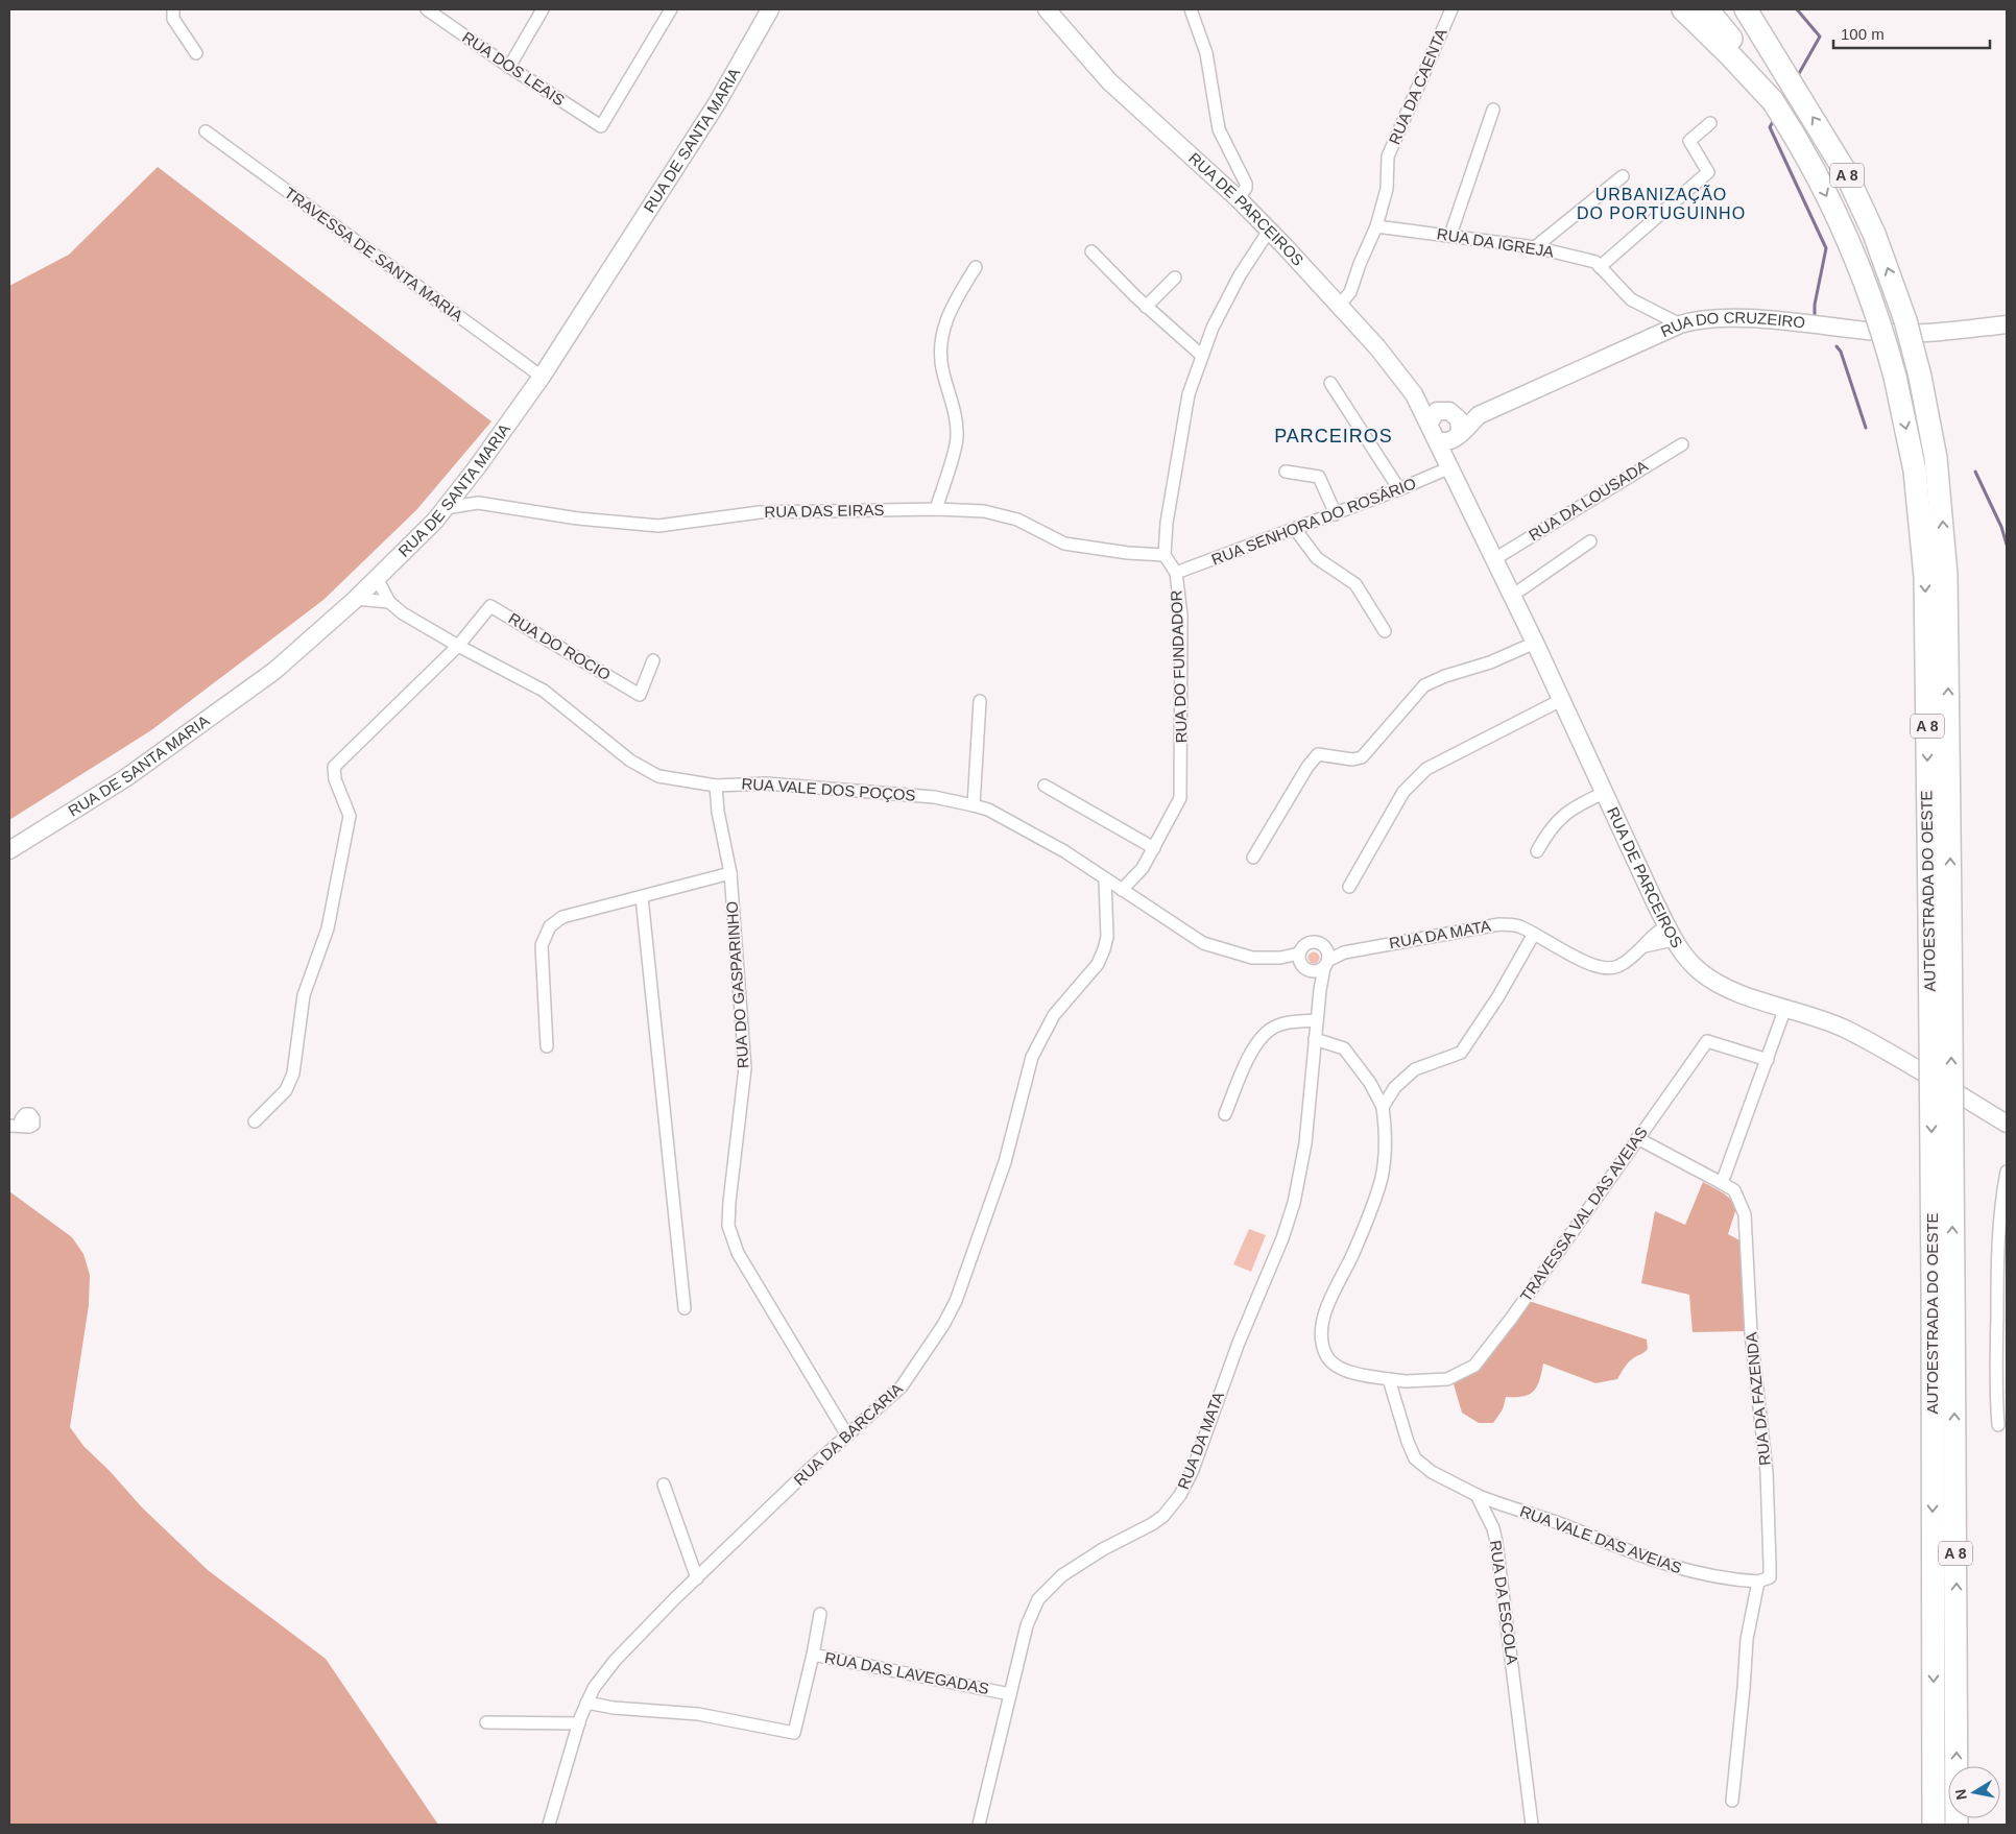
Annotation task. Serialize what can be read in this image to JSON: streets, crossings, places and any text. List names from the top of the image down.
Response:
{
  "streets": {
    "highway": ["A 8", "AUTOESTRADA DO OESTE"],
    "street": [
      "RUA DOS LEAIS",
      "RUA DA CAENTA",
      "RUA DE SANTA MARIA",
      "RUA DE PARCEIROS",
      "RUA DA IGREJA",
      "TRAVESSA DE SANTA MARIA",
      "RUA DO CRUZEIRO",
      "RUA DA LOUSADA",
      "RUA DAS EIRAS",
      "RUA SENHORA DO ROSÁRIO",
      "RUA DO ROCIO",
      "RUA DO FUNDADOR",
      "RUA VALE DOS POÇOS",
      "RUA DA MATA",
      "RUA DO GASPARINHO",
      "TRAVESSA VAL DAS AVEIAS",
      "RUA DA FAZENDA",
      "RUA DA BARCARIA",
      "RUA VALE DAS AVEIAS",
      "RUA DA ESCOLA",
      "RUA DAS LAVEGADAS"
    ]
  },
  "crossings": [
    ["RUA DA CAENTA", "RUA DA IGREJA"],
    ["RUA DE SANTA MARIA", "TRAVESSA DE SANTA MARIA"],
    ["RUA DE SANTA MARIA", "RUA DAS EIRAS"],
    ["RUA DE SANTA MARIA", "RUA VALE DOS POÇOS"],
    ["A 8", "AUTOESTRADA DO OESTE"],
    ["RUA DE PARCEIROS", "RUA DO CRUZEIRO"],
    ["RUA DE PARCEIROS", "RUA DA LOUSADA"],
    ["RUA DE PARCEIROS", "RUA SENHORA DO ROSÁRIO"],
    ["RUA DE PARCEIROS", "RUA DA MATA"],
    ["RUA DA IGREJA", "RUA DO CRUZEIRO"],
    ["RUA DAS EIRAS", "RUA DO FUNDADOR"],
    ["RUA SENHORA DO ROSÁRIO", "RUA DO FUNDADOR"],
    ["RUA DO ROCIO", "RUA VALE DOS POÇOS"],
    ["RUA DO FUNDADOR", "RUA VALE DOS POÇOS"],
    ["RUA VALE DOS POÇOS", "RUA DA MATA"],
    ["RUA VALE DOS POÇOS", "RUA DO GASPARINHO"],
    ["RUA VALE DOS POÇOS", "RUA DA BARCARIA"],
    ["RUA DA MATA", "RUA DAS LAVEGADAS"],
    ["RUA DO GASPARINHO", "RUA DA BARCARIA"],
    ["RUA DA FAZENDA", "RUA VALE DAS AVEIAS"],
    ["RUA DA BARCARIA", "RUA DAS LAVEGADAS"],
    ["RUA VALE DAS AVEIAS", "RUA DA ESCOLA"]
  ],
  "districts": ["URBANIZAÇÃO DO PORTUGUINHO", "PARCEIROS"],
  "scale_bar": "100 m",
  "north": "left"
}
